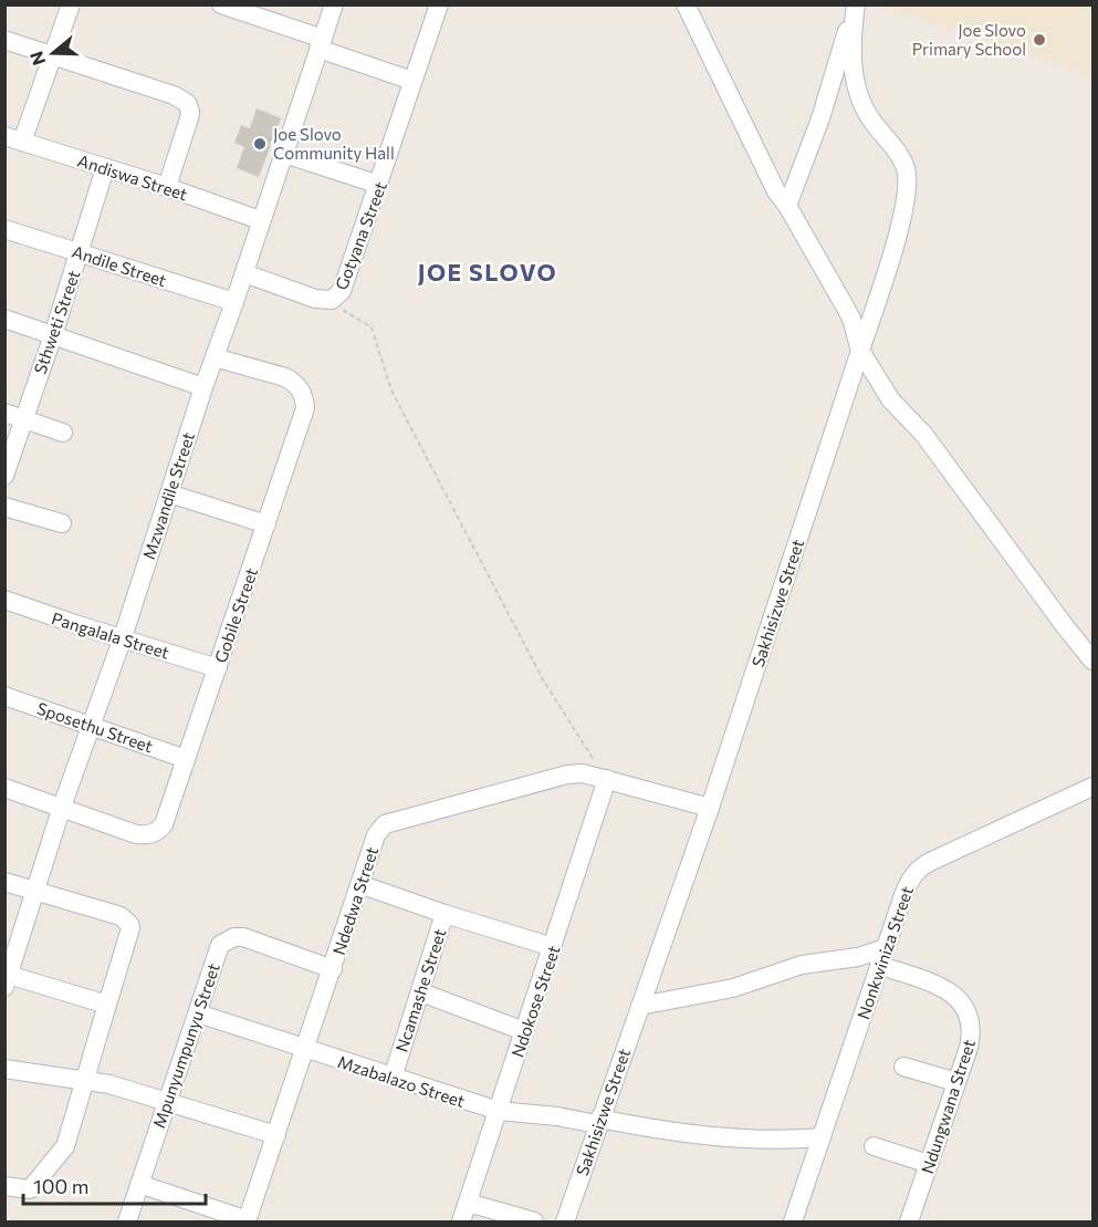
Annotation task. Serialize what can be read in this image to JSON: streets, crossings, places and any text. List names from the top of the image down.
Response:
{
  "streets": {
    "street": [
      "Andiswa Street",
      "Gotyana Street",
      "Andile Street",
      "Sthweti Street",
      "Mzwandile Street",
      "Sakhisizwe Street",
      "Gobile Street",
      "Pangalala Street",
      "Sposethu Street",
      "Ndedwa Street",
      "Nonkwiniza Street",
      "Ncamashe Street",
      "Ndokose Street",
      "Mpunyumpunyu Street",
      "Mzabalazo Street",
      "Ndungwana Street"
    ]
  },
  "crossings": [
    ["Andiswa Street", "Sthweti Street"],
    ["Andiswa Street", "Mzwandile Street"],
    ["Gotyana Street", "Mzwandile Street"],
    ["Andile Street", "Sthweti Street"],
    ["Andile Street", "Mzwandile Street"],
    ["Mzwandile Street", "Gobile Street"],
    ["Mzwandile Street", "Pangalala Street"],
    ["Mzwandile Street", "Sposethu Street"],
    ["Sakhisizwe Street", "Ndedwa Street"],
    ["Sakhisizwe Street", "Mzabalazo Street"],
    ["Gobile Street", "Pangalala Street"],
    ["Gobile Street", "Sposethu Street"],
    ["Ndedwa Street", "Ncamashe Street"],
    ["Ndedwa Street", "Ndokose Street"],
    ["Ndedwa Street", "Mpunyumpunyu Street"],
    ["Ndedwa Street", "Mzabalazo Street"],
    ["Nonkwiniza Street", "Mzabalazo Street"],
    ["Nonkwiniza Street", "Ndungwana Street"],
    ["Ncamashe Street", "Mzabalazo Street"],
    ["Ndokose Street", "Mzabalazo Street"],
    ["Mpunyumpunyu Street", "Mzabalazo Street"]
  ],
  "districts": ["JOE SLOVO"],
  "places": ["Joe Slovo Primary School", "Joe Slovo Community Hall"],
  "scale_bar": "100 m",
  "north": "left"
}
